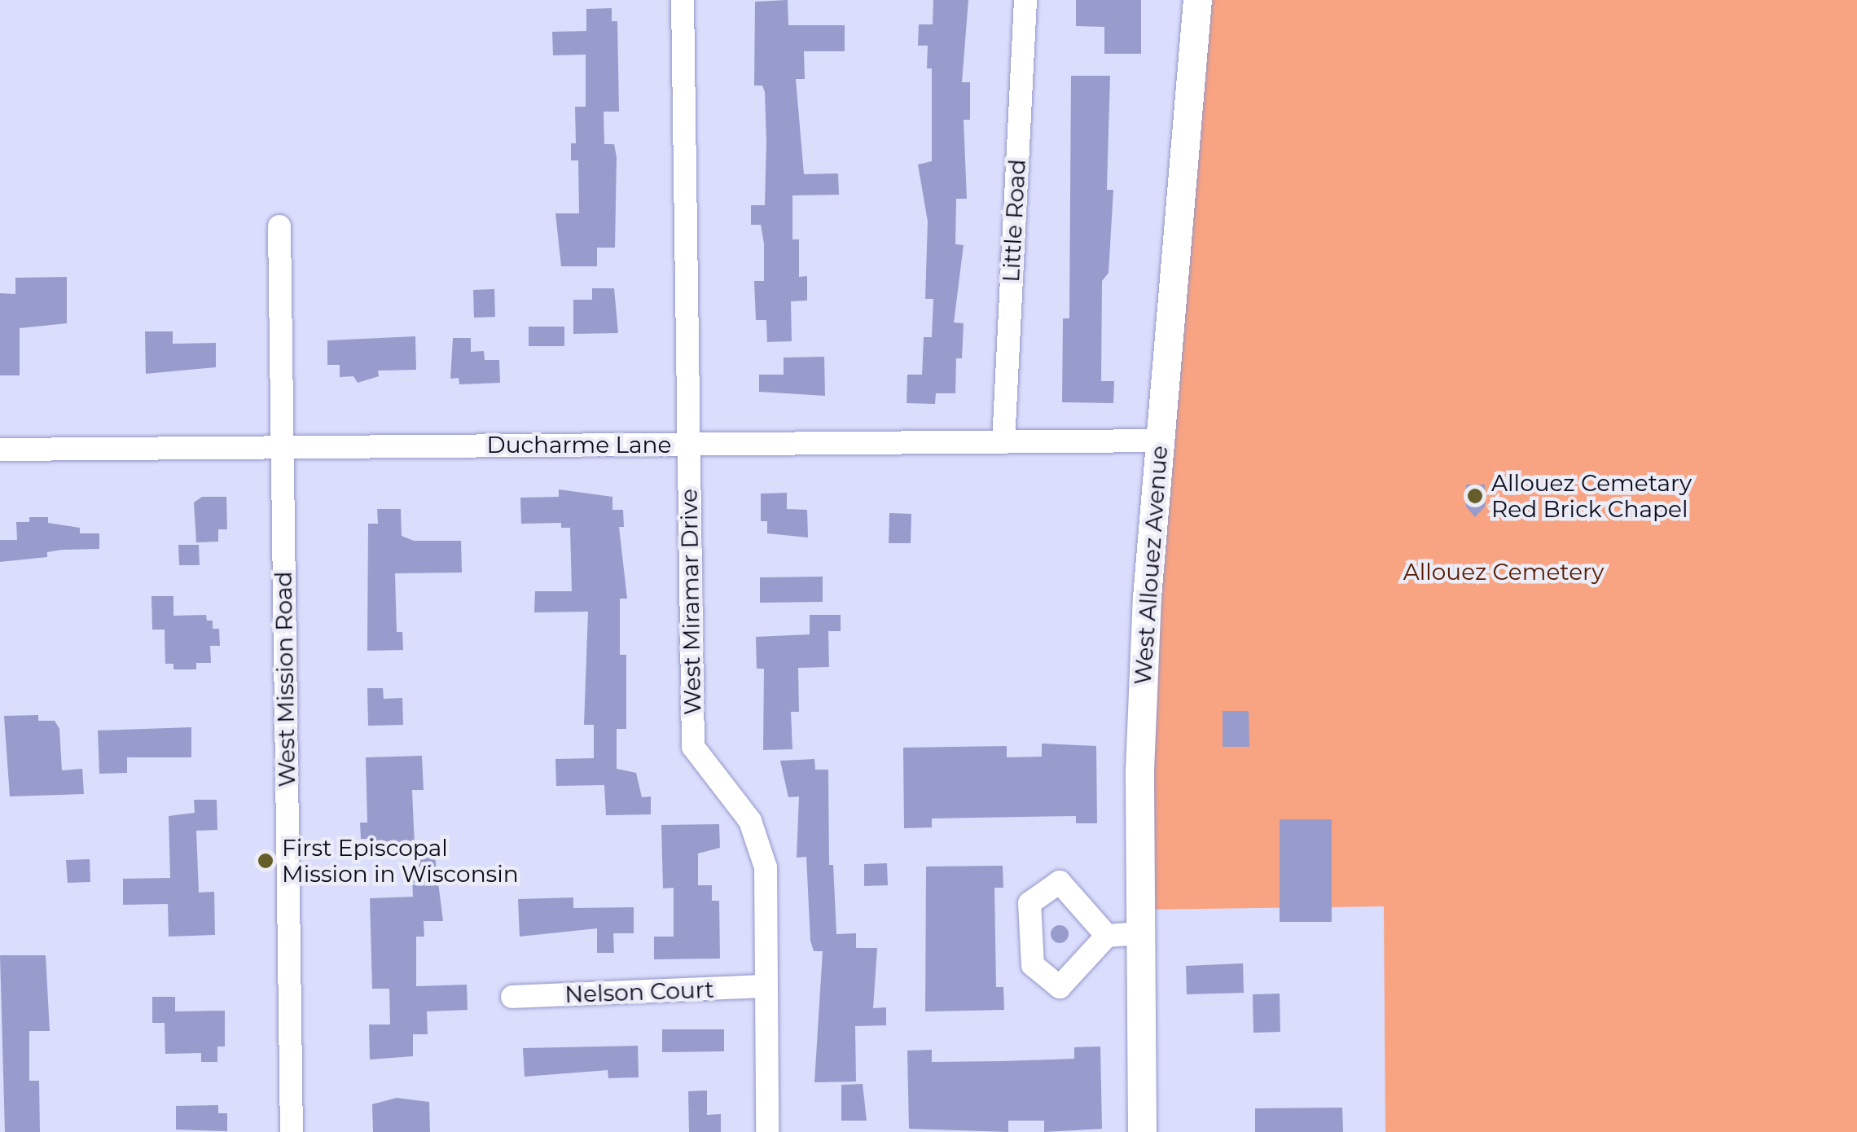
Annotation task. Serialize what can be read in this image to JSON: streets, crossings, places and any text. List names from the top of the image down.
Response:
{
  "streets": {
    "street": [
      "Little Road",
      "Ducharme Lane",
      "West Allouez Avenue",
      "West Miramar Drive",
      "West Mission Road",
      "Nelson Court"
    ]
  },
  "crossings": [
    ["Little Road", "Ducharme Lane"],
    ["Ducharme Lane", "West Allouez Avenue"],
    ["Ducharme Lane", "West Miramar Drive"],
    ["Ducharme Lane", "West Mission Road"],
    ["West Miramar Drive", "Nelson Court"]
  ],
  "parks": ["Allouez Cemetery"],
  "places": ["Allouez Cemetary Red Brick Chapel", "First Episcopal Mission in Wisconsin"]
}
